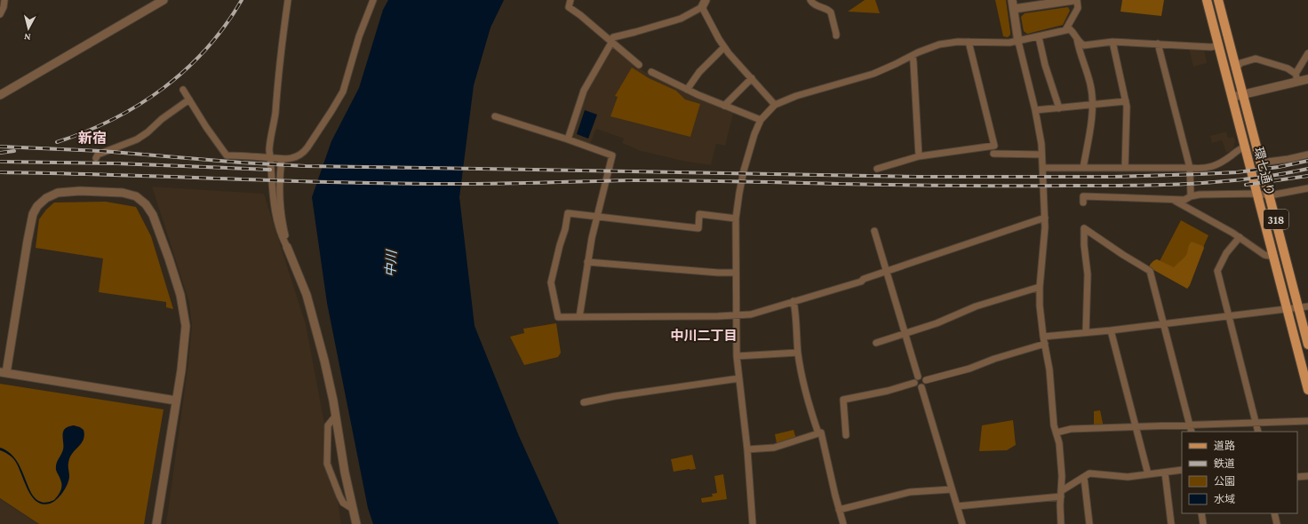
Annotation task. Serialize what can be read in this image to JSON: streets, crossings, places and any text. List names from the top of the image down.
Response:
{
  "streets": {
    "main road": ["環七通り", "318"]
  },
  "districts": ["新宿", "中川二丁目"],
  "water": ["中川"],
  "legend": [
    "道路",
    "鉄道",
    "公園",
    "水域"
  ],
  "north": "bottom"
}
